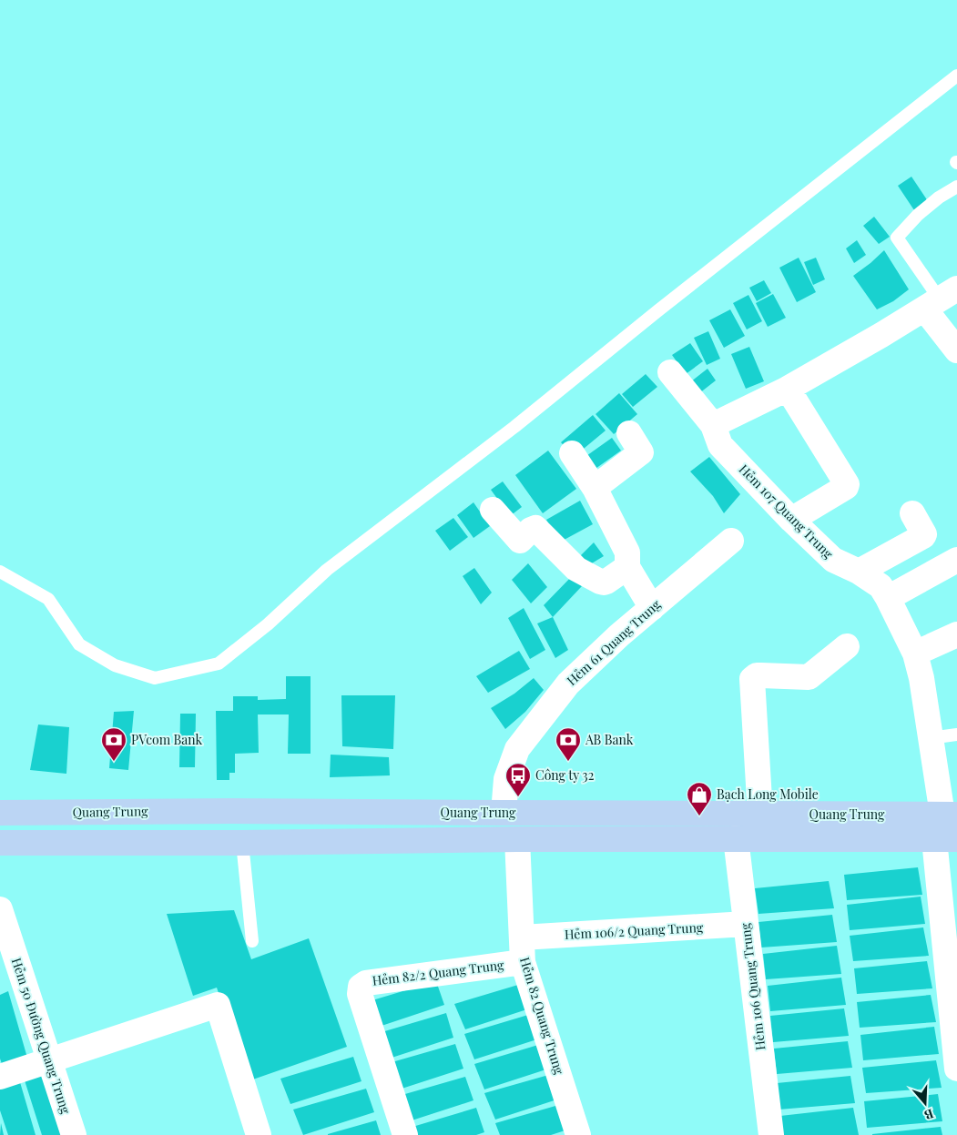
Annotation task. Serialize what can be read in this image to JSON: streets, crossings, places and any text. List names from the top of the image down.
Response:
{
  "streets": {
    "main road": ["Quang Trung"],
    "street": [
      "Hẻm 107 Quang Trung",
      "Hẻm 61 Quang Trung",
      "Hẻm 106/2 Quang Trung",
      "Hẻm 82/2 Quang Trung",
      "Hẻm 106 Quang Trung",
      "Hẻm 82 Quang Trung",
      "Hẻm 50 Đường Quang Trung"
    ]
  },
  "crossings": [
    ["Hẻm 107 Quang Trung", "Quang Trung"],
    ["Hẻm 61 Quang Trung", "Quang Trung"],
    ["Quang Trung", "Hẻm 106 Quang Trung"],
    ["Quang Trung", "Hẻm 82 Quang Trung"],
    ["Hẻm 106/2 Quang Trung", "Hẻm 106 Quang Trung"],
    ["Hẻm 106/2 Quang Trung", "Hẻm 82 Quang Trung"],
    ["Hẻm 82/2 Quang Trung", "Hẻm 82 Quang Trung"]
  ],
  "places": {
    "bank": ["PVcom Bank", "AB Bank"],
    "bus stop": ["Công ty 32"],
    "shop": ["Bạch Long Mobile"]
  },
  "north": "bottom"
}
